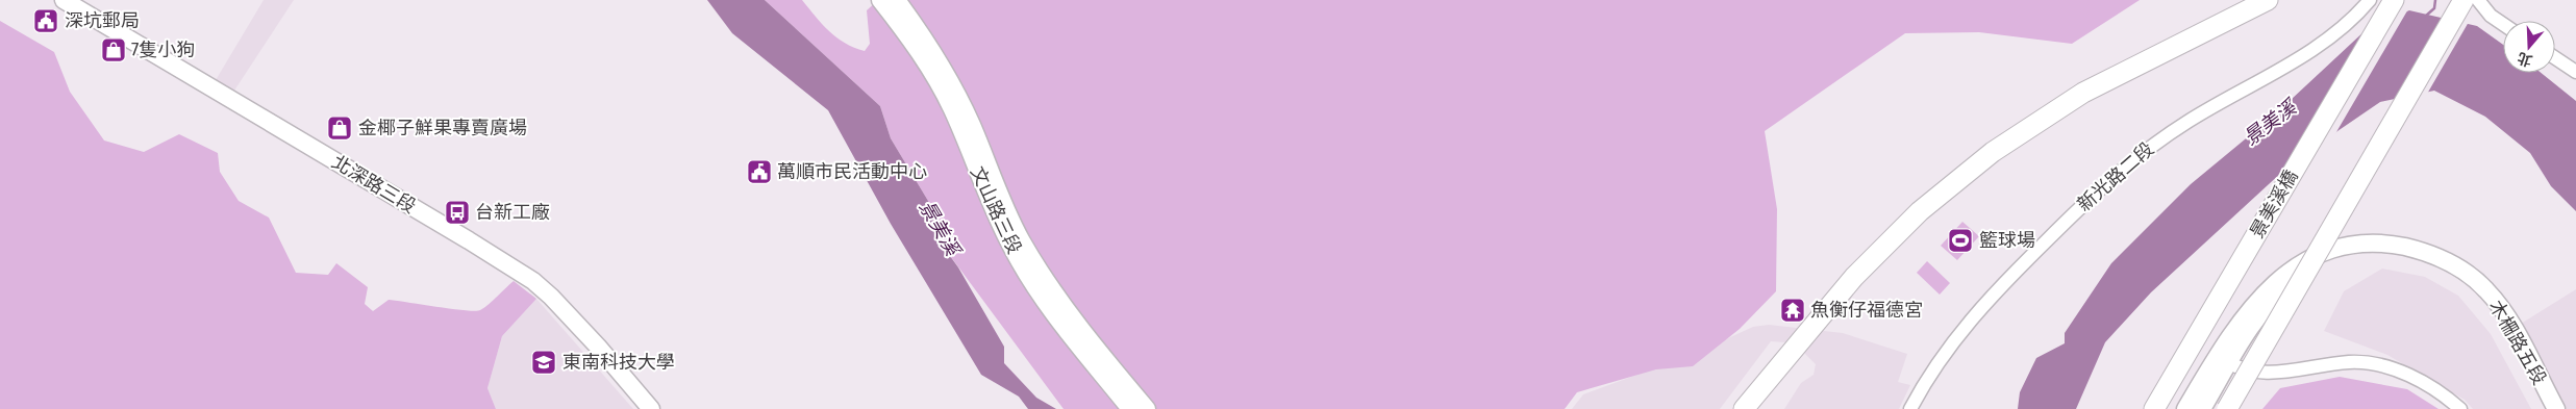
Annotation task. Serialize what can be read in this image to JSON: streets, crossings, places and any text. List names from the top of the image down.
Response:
{
  "streets": {
    "highway": ["景美溪橋"],
    "main road": ["北深路三段", "文山路三段", "木柵路五段"],
    "street": ["新光路二段"]
  },
  "water": ["景美溪"],
  "places": {
    "public building": ["深坑郵局", "萬順市民活動中心"],
    "shop": ["7隻小狗", "金椰子鮮果專賣廣場"],
    "bus stop": ["台新工廠"],
    "sports": ["籃球場"],
    "temple": ["魚衡仔福德宮"],
    "school or university": ["東南科技大學"]
  },
  "north": "bottom"
}
